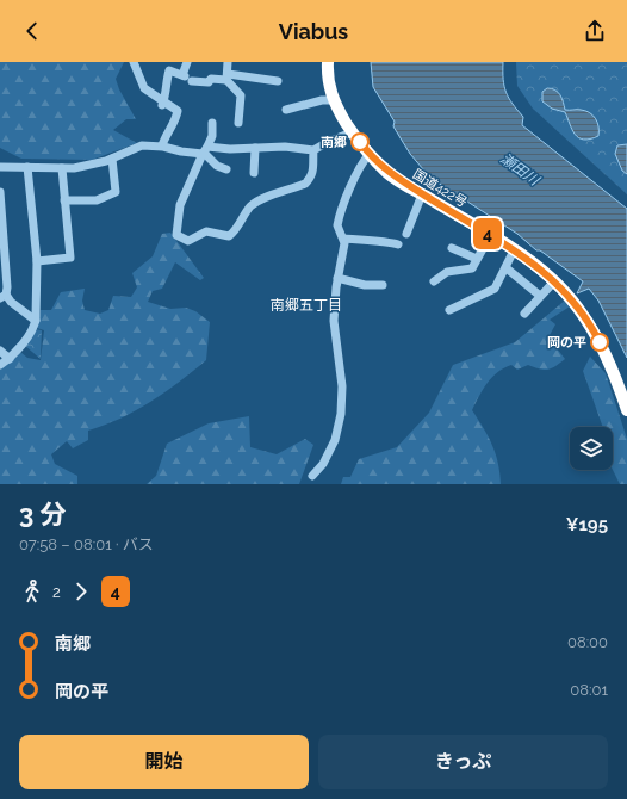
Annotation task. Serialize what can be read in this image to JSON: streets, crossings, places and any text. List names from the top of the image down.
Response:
{
  "streets": {
    "highway": ["国道422号"]
  },
  "districts": ["南郷五丁目"],
  "water": ["瀬田川"],
  "places": ["南郷", "岡の平"],
  "lines": ["bus line 4"],
  "page": {
    "header": "Viabus",
    "on_map": "4",
    "heading": ["3 分", "07:58 – 08:01 · バス", "¥195"],
    "legs": ["2", "4"],
    "list": [
      {
        "name": "南郷",
        "value": "08:00"
      },
      {
        "name": "岡の平",
        "value": "08:01"
      }
    ],
    "buttons": ["開始", "きっぷ"]
  }
}
